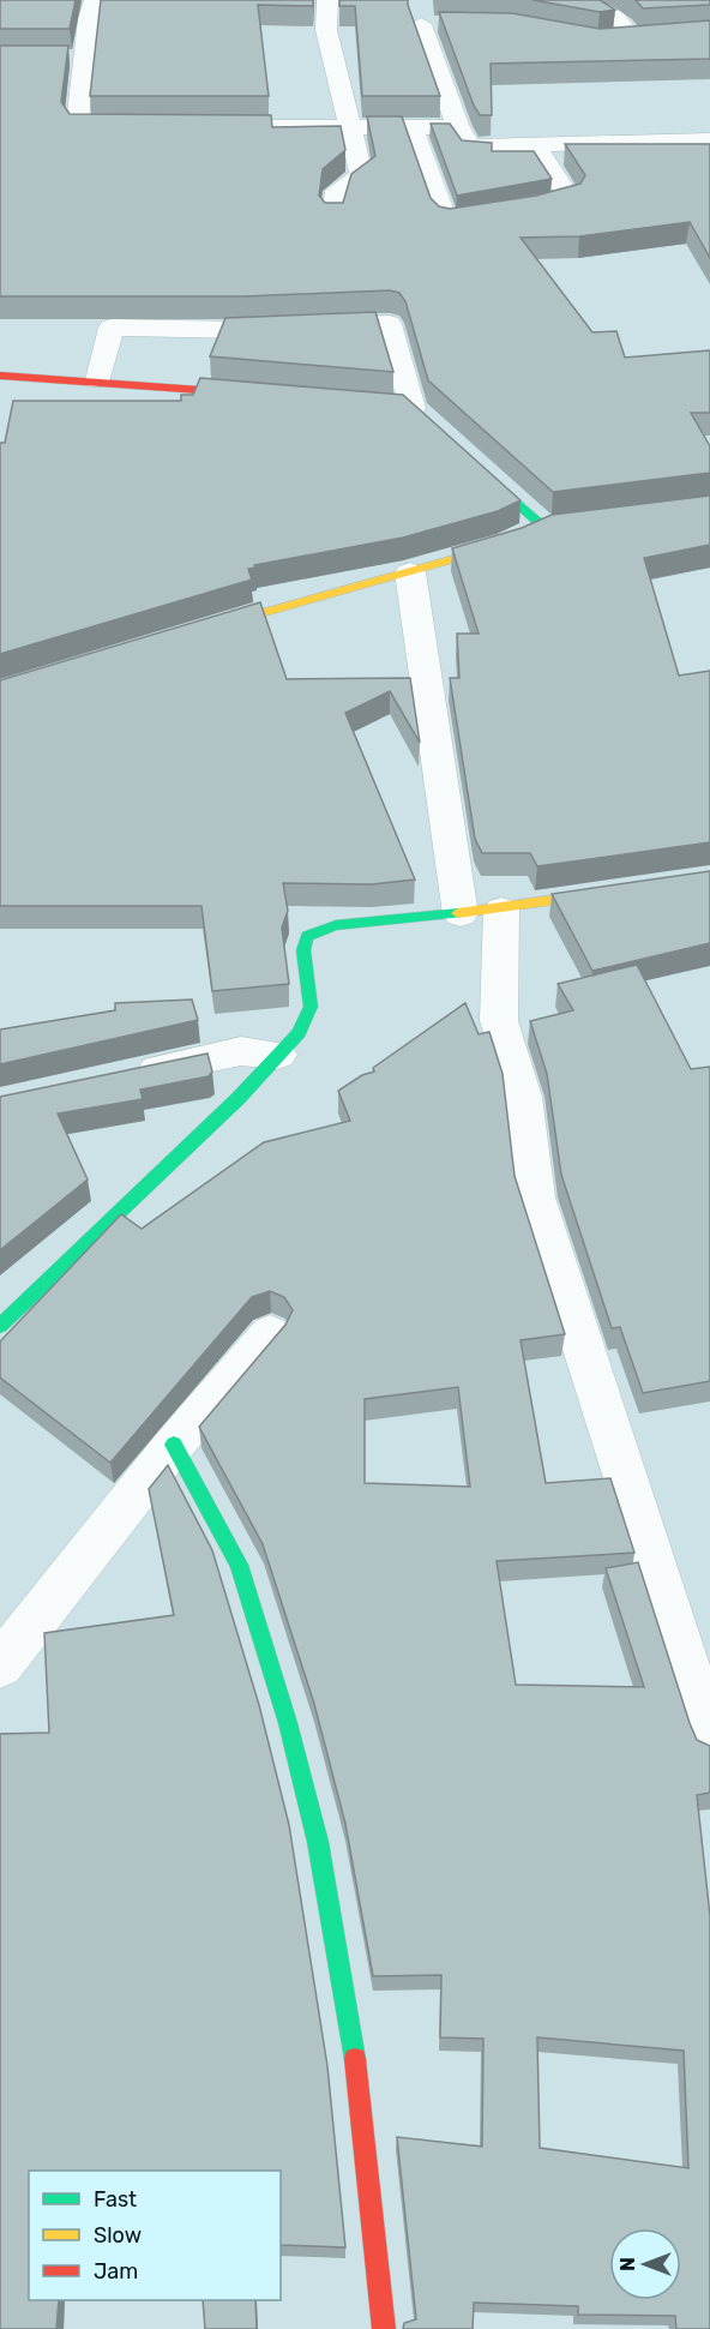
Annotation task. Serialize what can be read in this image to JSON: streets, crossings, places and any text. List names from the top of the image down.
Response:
{
  "legend": ["Fast", "Slow", "Jam"],
  "north": "left"
}
